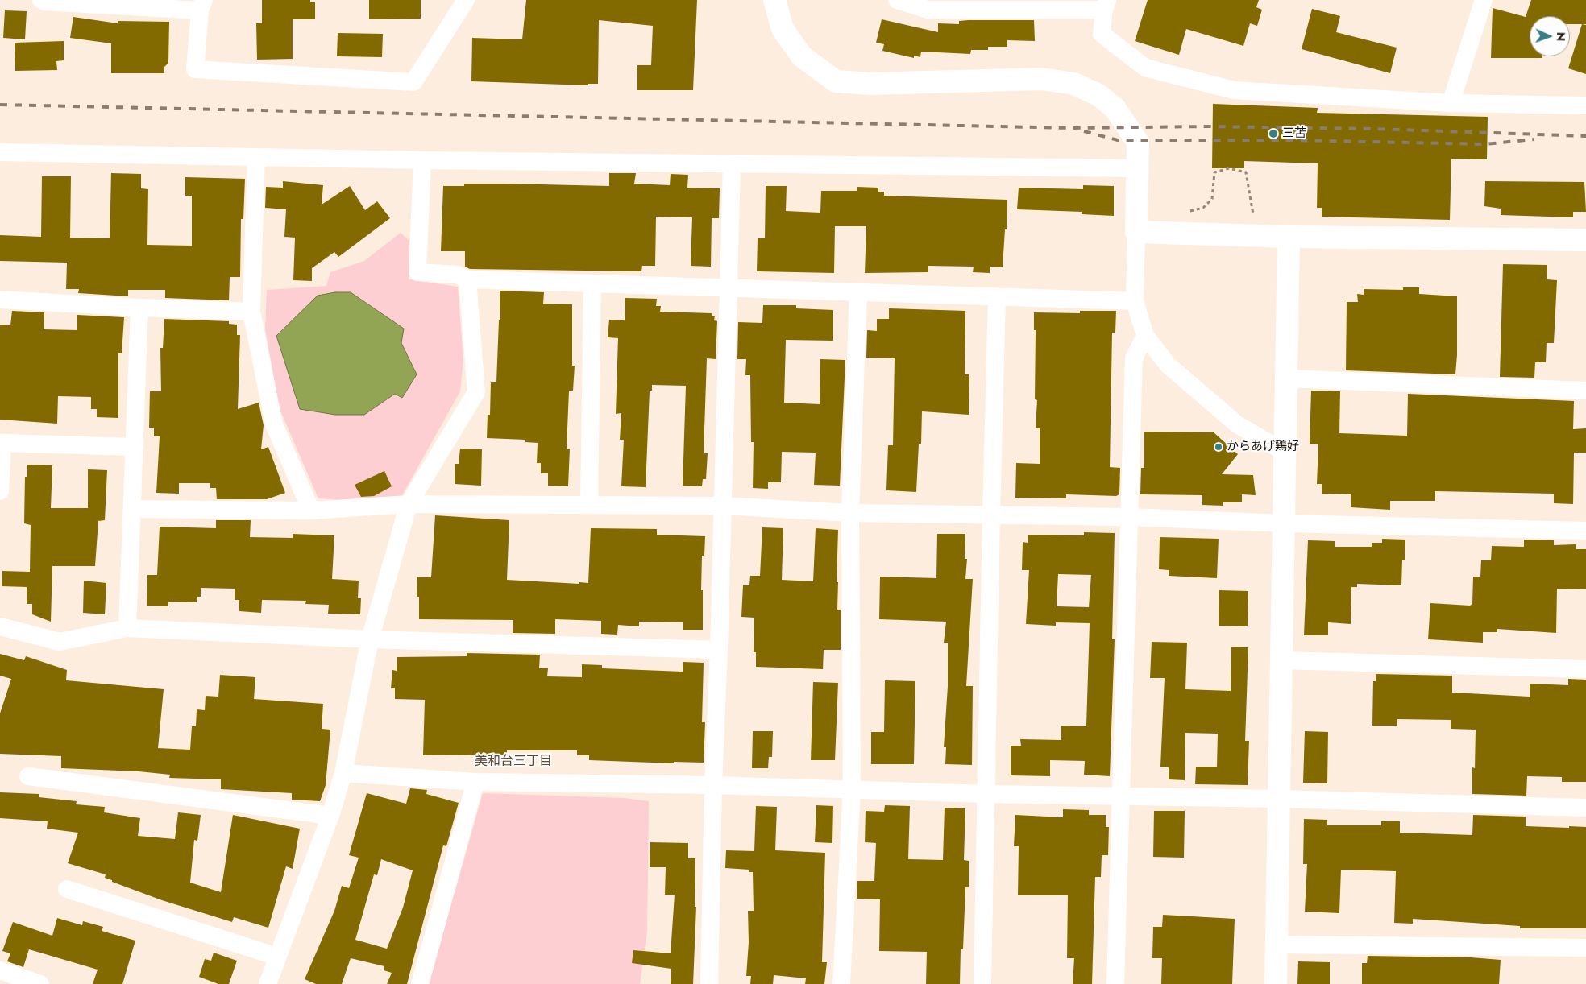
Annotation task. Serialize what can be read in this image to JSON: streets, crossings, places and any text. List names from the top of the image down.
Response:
{
  "districts": ["美和台三丁目"],
  "places": ["三苫", "からあげ鶏好"],
  "north": "right"
}
